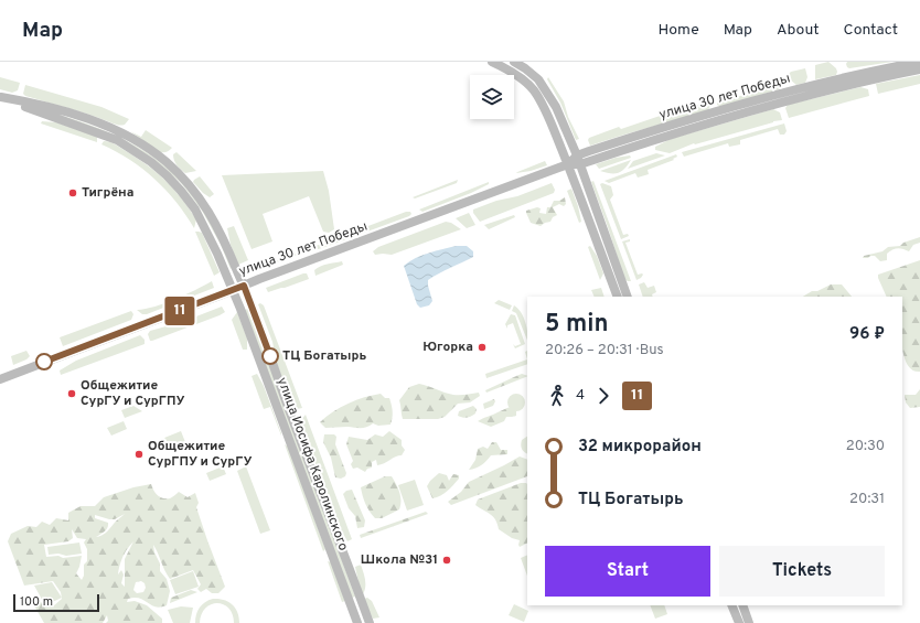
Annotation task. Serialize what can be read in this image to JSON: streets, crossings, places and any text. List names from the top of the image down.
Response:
{
  "streets": {
    "main road": ["улица 30 лет Победы", "улица Иосифа Каролинского"]
  },
  "crossings": [
    ["улица 30 лет Победы", "улица Иосифа Каролинского"]
  ],
  "places": [
    "Тигрёна",
    "Югорка",
    "ТЦ Богатырь",
    "Общежитие СурГУ и СурГПУ",
    "Общежитие СурГПУ и СурГУ",
    "Школа №31"
  ],
  "lines": ["bus line 11"],
  "scale_bar": "100 m",
  "page": {
    "header": "Map",
    "nav": [
      "Home",
      "Map",
      "About",
      "Contact"
    ],
    "on_map": "11",
    "heading": ["5 min", "20:26 – 20:31 · Bus", "96 ₽"],
    "legs": ["4", "11"],
    "list": [
      {
        "name": "32 микрорайон",
        "value": "20:30"
      },
      {
        "name": "ТЦ Богатырь",
        "value": "20:31"
      }
    ],
    "buttons": ["Start", "Tickets"],
    "scale": "100 m"
  }
}
